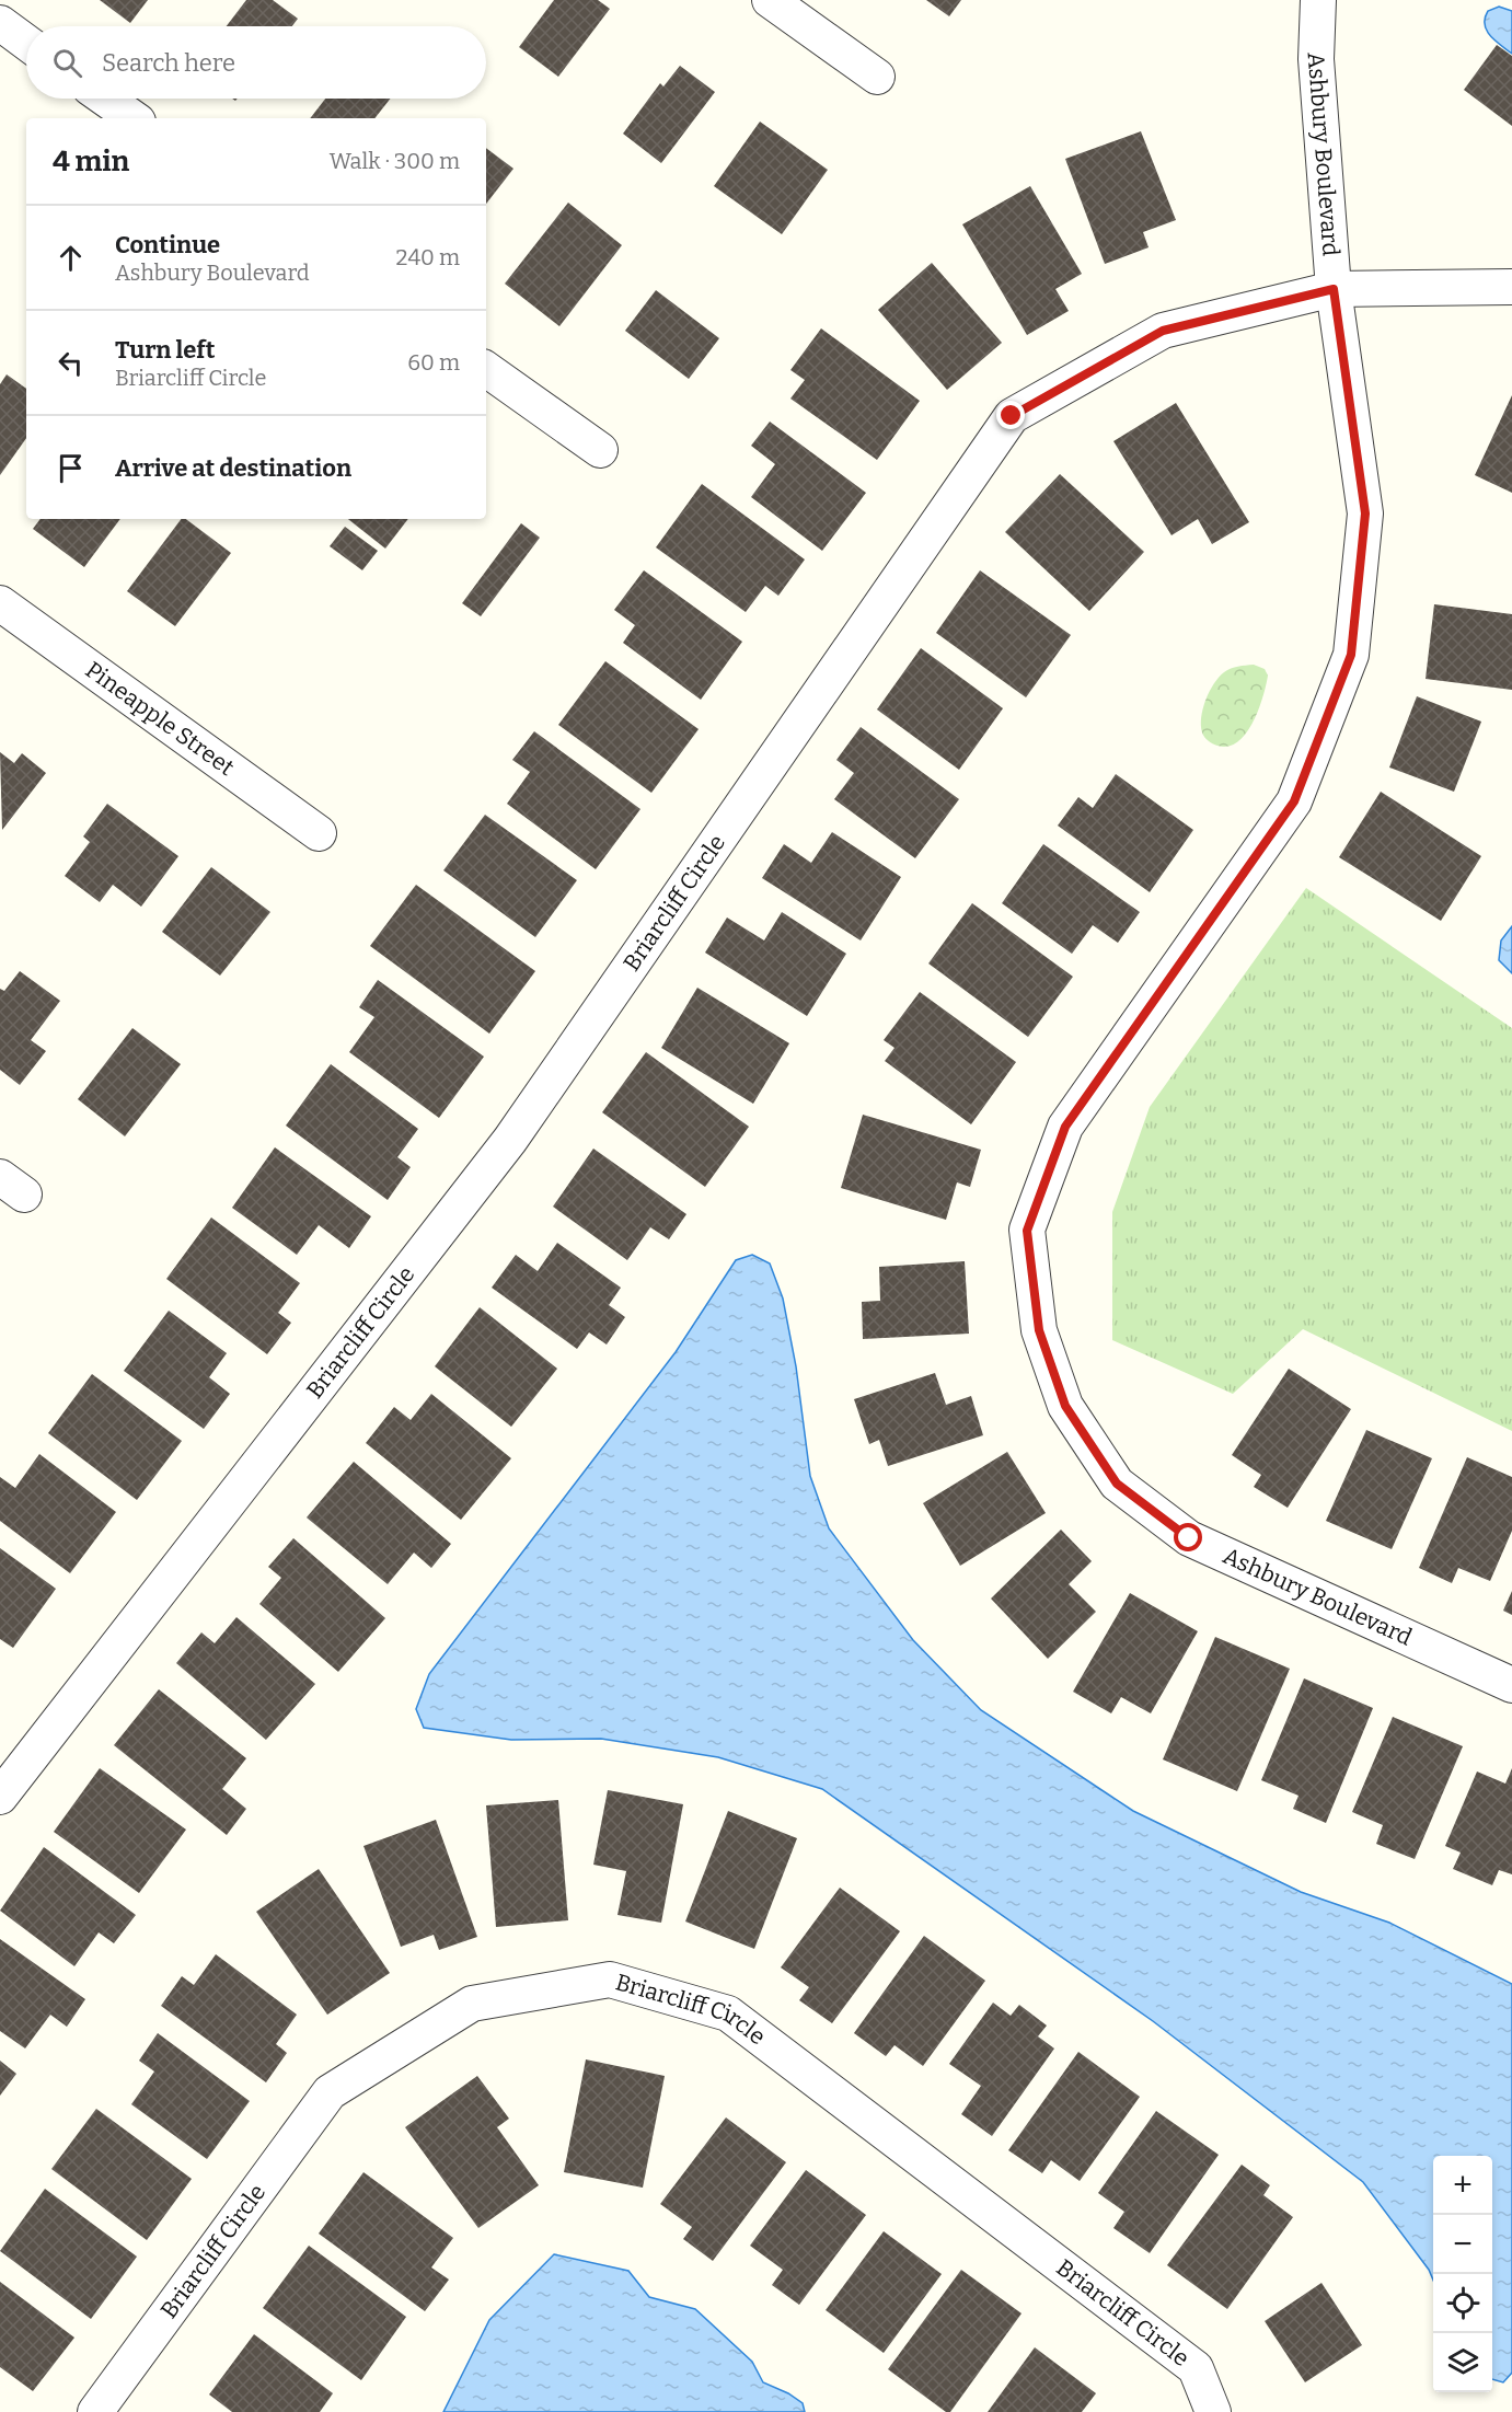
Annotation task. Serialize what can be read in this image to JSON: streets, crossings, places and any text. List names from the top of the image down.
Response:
{
  "streets": {
    "street": ["Ashbury Boulevard", "Pineapple Street", "Briarcliff Circle"]
  },
  "crossings": [
    ["Ashbury Boulevard", "Briarcliff Circle"]
  ],
  "page": {
    "search": "Search here",
    "heading": ["4 min", "Walk · 300 m"],
    "list": [
      ["Continue", "Ashbury Boulevard", "240 m"],
      ["Turn left", "Briarcliff Circle", "60 m"],
      "Arrive at destination"
    ],
    "map_buttons": ["+", "−"]
  }
}
